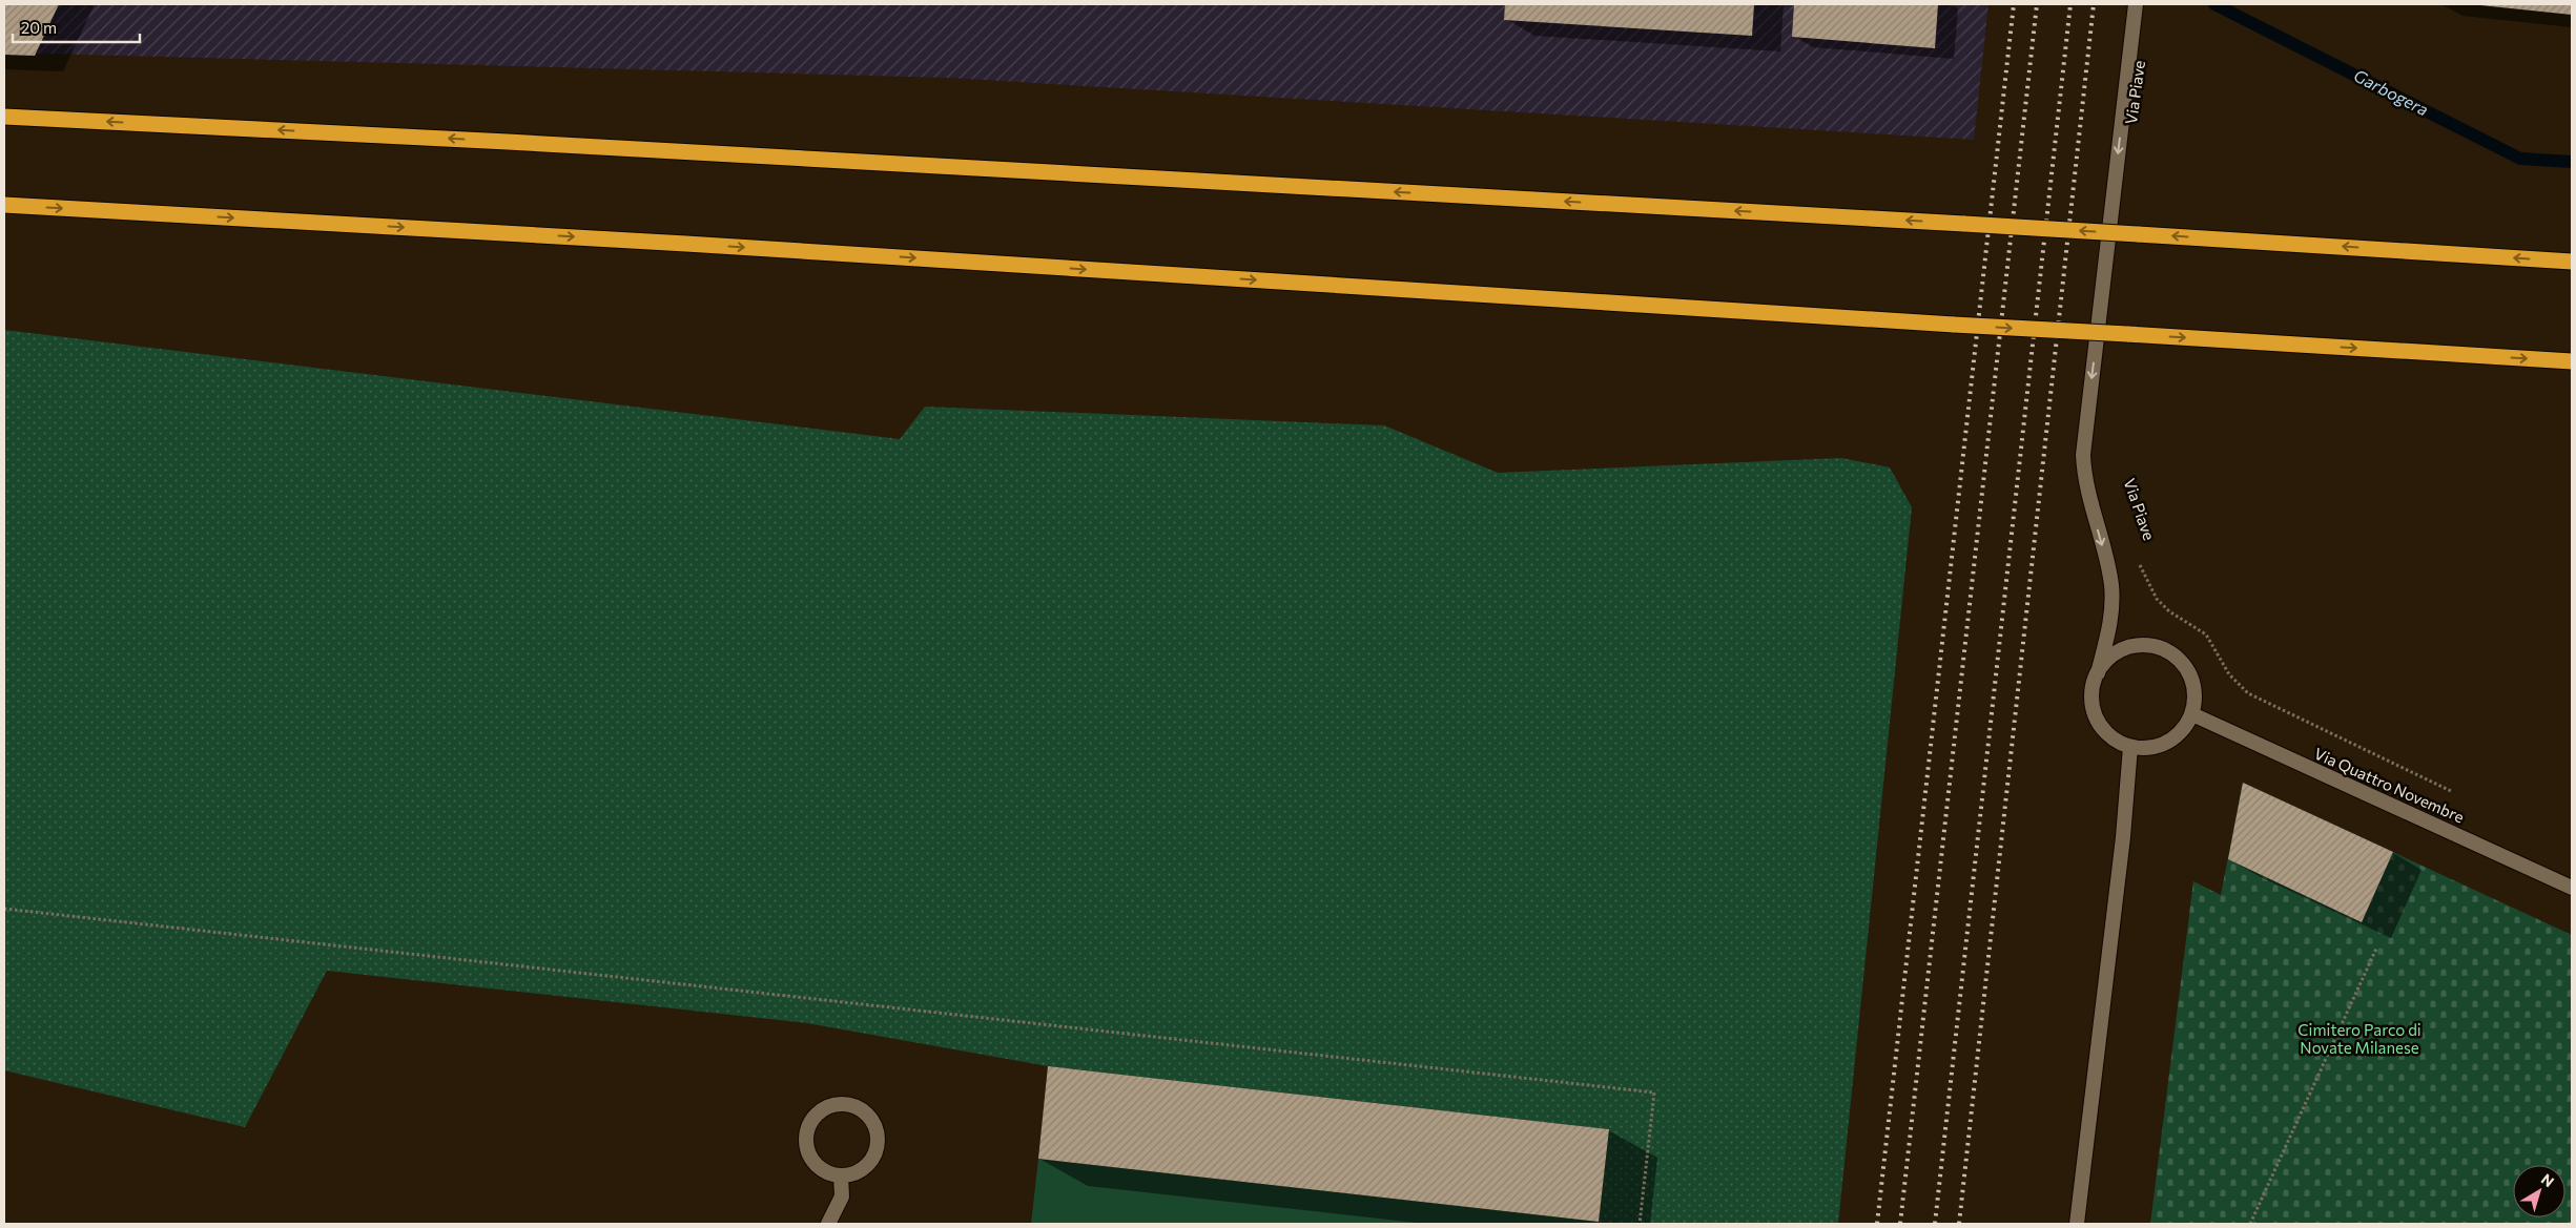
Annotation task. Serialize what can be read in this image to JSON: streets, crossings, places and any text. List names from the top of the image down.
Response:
{
  "streets": {
    "street": ["Via Piave", "Via Quattro Novembre"]
  },
  "crossings": [
    ["Via Piave", "Via Quattro Novembre"]
  ],
  "one_way": ["Via Piave"],
  "water": ["Garbogera"],
  "parks": ["Cimitero Parco di Novate Milanese"],
  "scale_bar": "20 m",
  "north": "top right"
}
